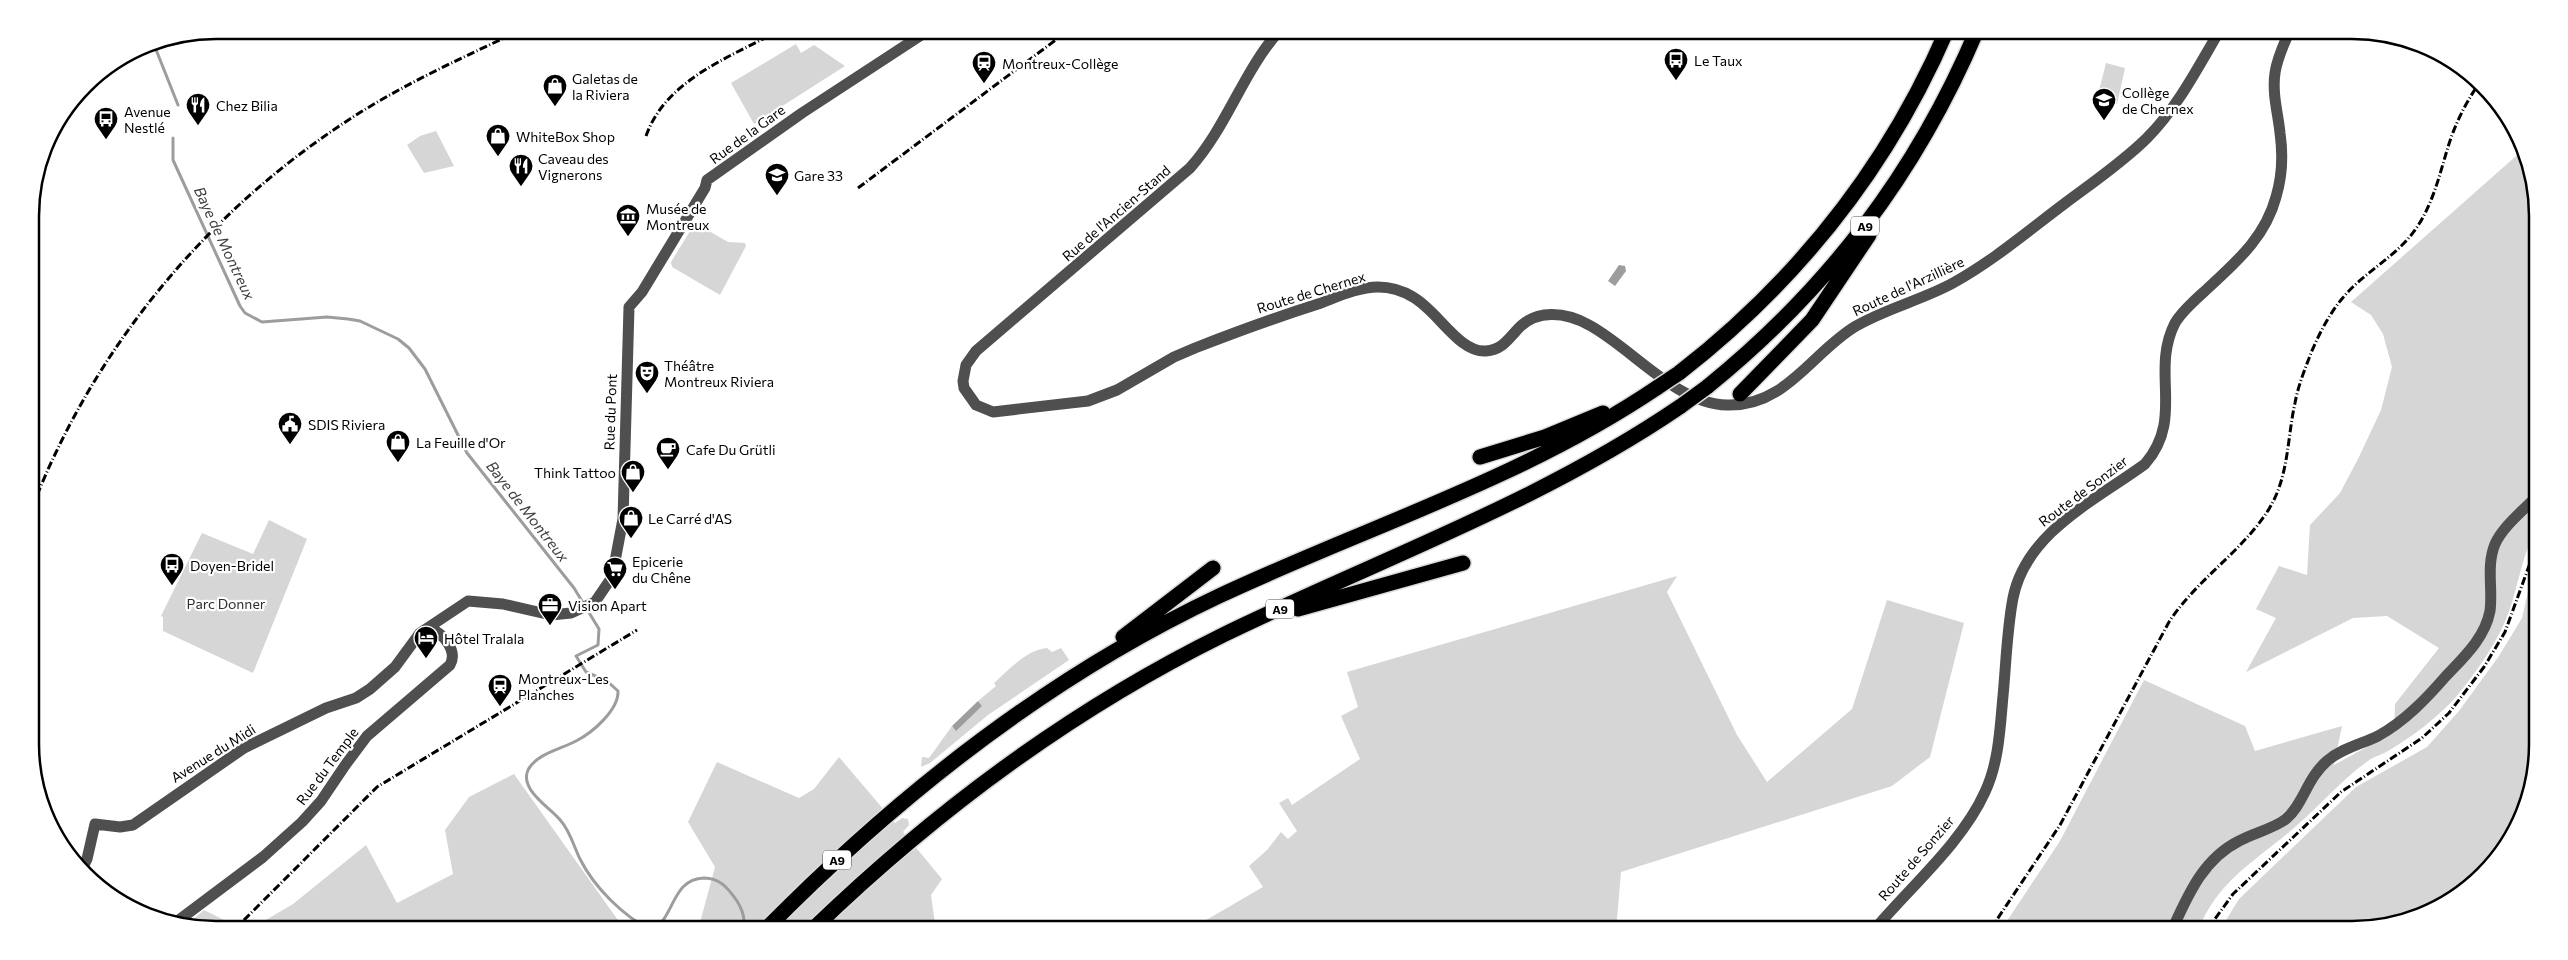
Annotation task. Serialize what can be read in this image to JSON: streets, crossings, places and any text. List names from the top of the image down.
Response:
{
  "streets": {
    "highway": ["A9"],
    "street": [
      "Rue de la Gare",
      "Rue de l'Ancien-Stand",
      "Route de l'Arzillière",
      "Route de Chernex",
      "Rue du Pont",
      "Route de Sonzier",
      "Avenue du Midi",
      "Rue du Temple"
    ]
  },
  "crossings": [
    ["Rue de la Gare", "Rue du Pont"],
    ["Rue de l'Ancien-Stand", "Route de Chernex"],
    ["A9", "Route de l'Arzillière"],
    ["A9", "Route de Chernex"],
    ["Route de l'Arzillière", "Route de Chernex"],
    ["Rue du Pont", "Avenue du Midi"],
    ["Rue du Pont", "Rue du Temple"],
    ["Avenue du Midi", "Rue du Temple"]
  ],
  "water": ["Baye de Montreux"],
  "parks": ["Parc Donner"],
  "places": {
    "bus stop": ["Le Taux", "Avenue Nestlé", "Doyen-Bridel"],
    "station": ["Montreux-Collège", "Montreux-Les Planches"],
    "shop": [
      "Galetas de la Riviera",
      "WhiteBox Shop",
      "La Feuille d'Or",
      "Think Tattoo",
      "Le Carré d'AS"
    ],
    "school or university": ["Collège de Chernex", "Gare 33"],
    "restaurant": ["Chez Bilia", "Caveau des Vignerons"],
    "museum": ["Musée de Montreux"],
    "theatre": ["Théâtre Montreux Riviera"],
    "public building": ["SDIS Riviera"],
    "cafe": ["Cafe Du Grütli"],
    "supermarket": ["Epicerie du Chêne"],
    "office": ["Vision Apart"],
    "hotel": ["Hôtel Tralala"]
  }
}
